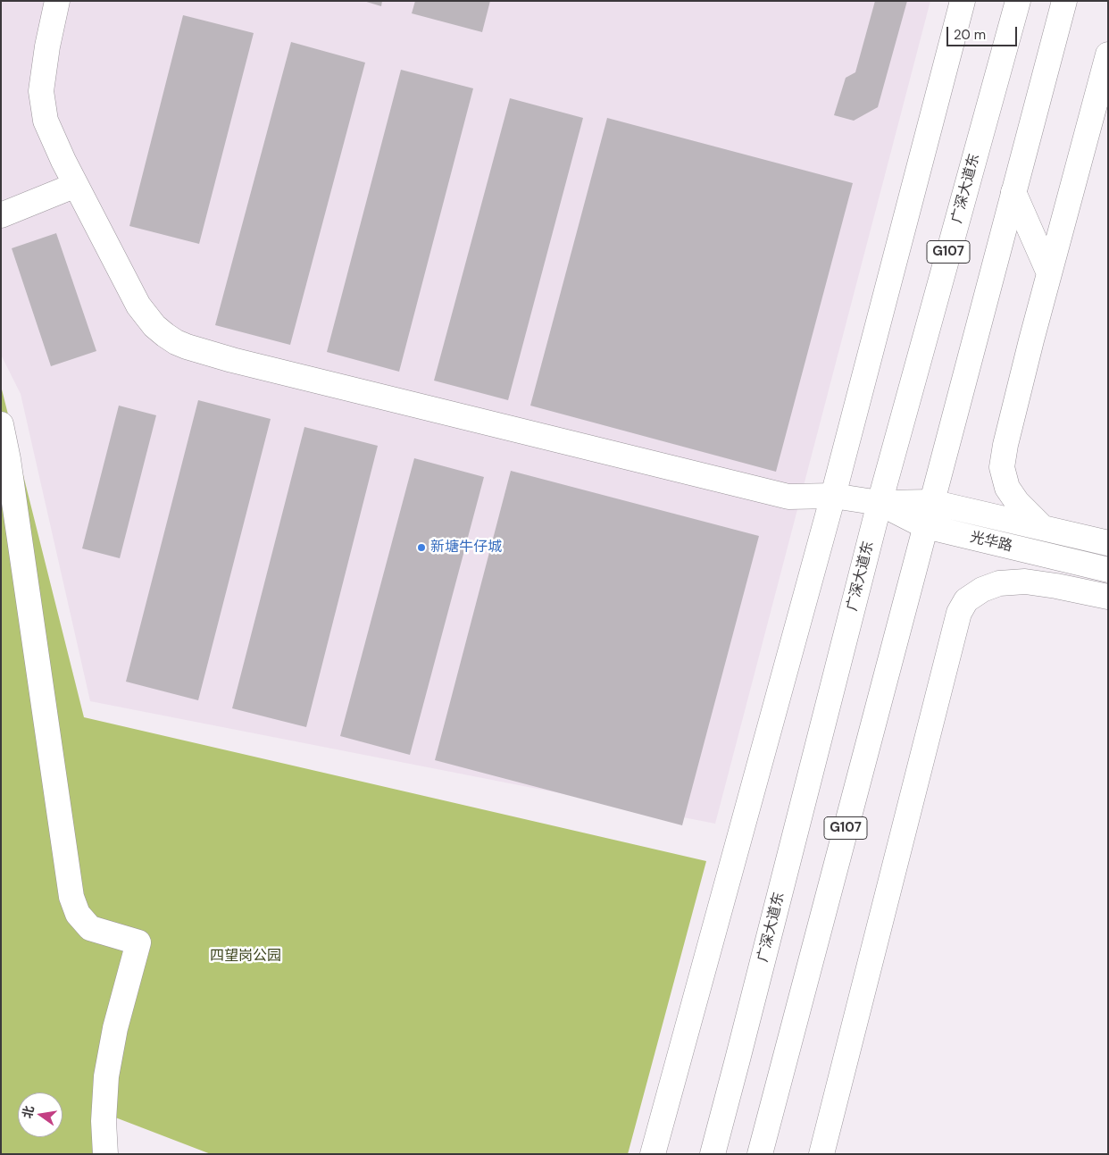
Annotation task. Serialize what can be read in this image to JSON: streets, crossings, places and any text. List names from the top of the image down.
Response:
{
  "streets": {
    "main road": ["广深大道东", "G107", "光华路"]
  },
  "crossings": [
    ["广深大道东", "光华路"],
    ["G107", "光华路"]
  ],
  "parks": ["四望岗公园"],
  "places": ["新塘牛仔城"],
  "scale_bar": "20 m",
  "north": "left"
}
